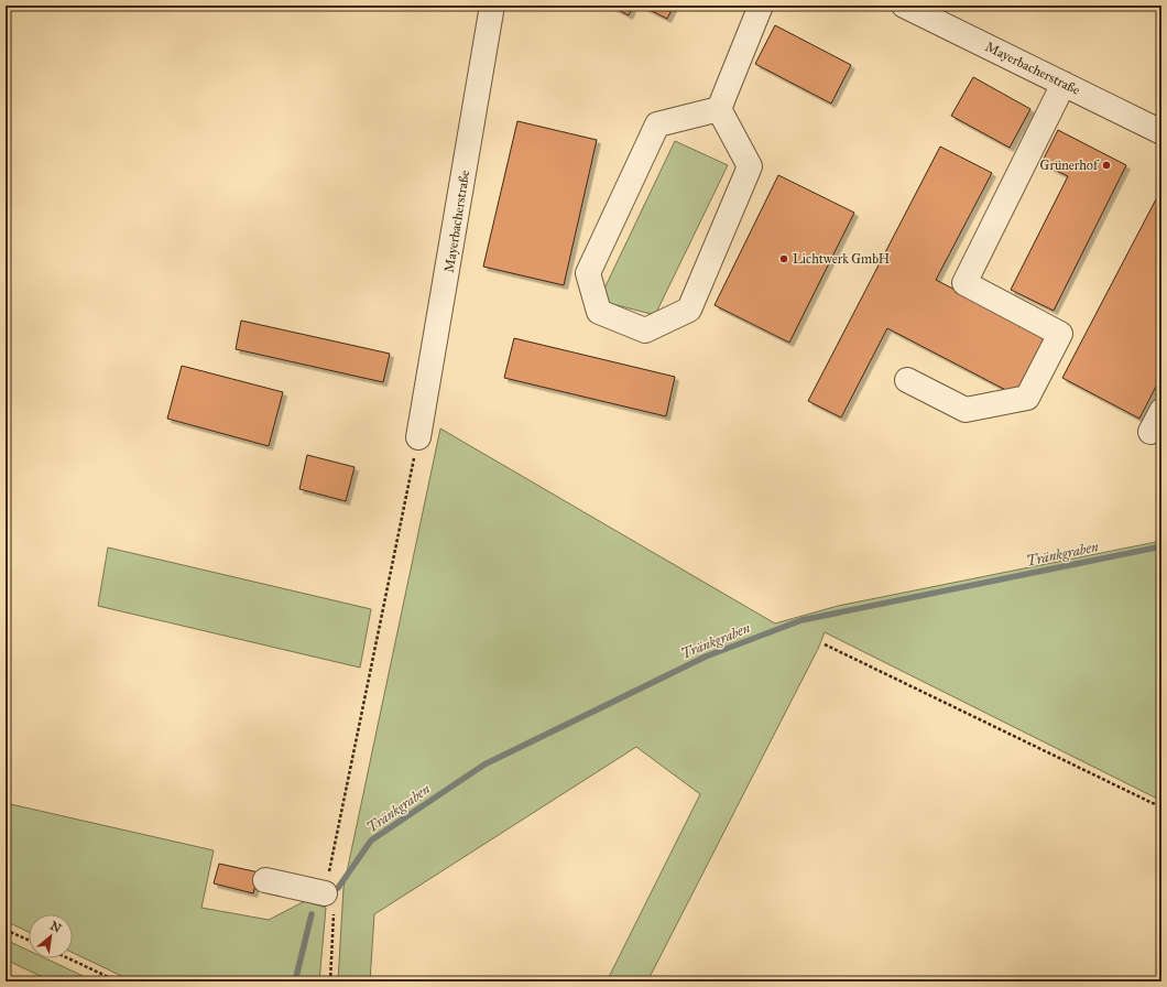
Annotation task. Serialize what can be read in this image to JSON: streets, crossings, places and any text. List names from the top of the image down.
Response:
{
  "streets": {
    "street": ["Mayerbacherstraße"]
  },
  "water": ["Tränkgraben"],
  "places": ["Grünerhof", "Lichtwerk GmbH"],
  "north": "top right"
}
